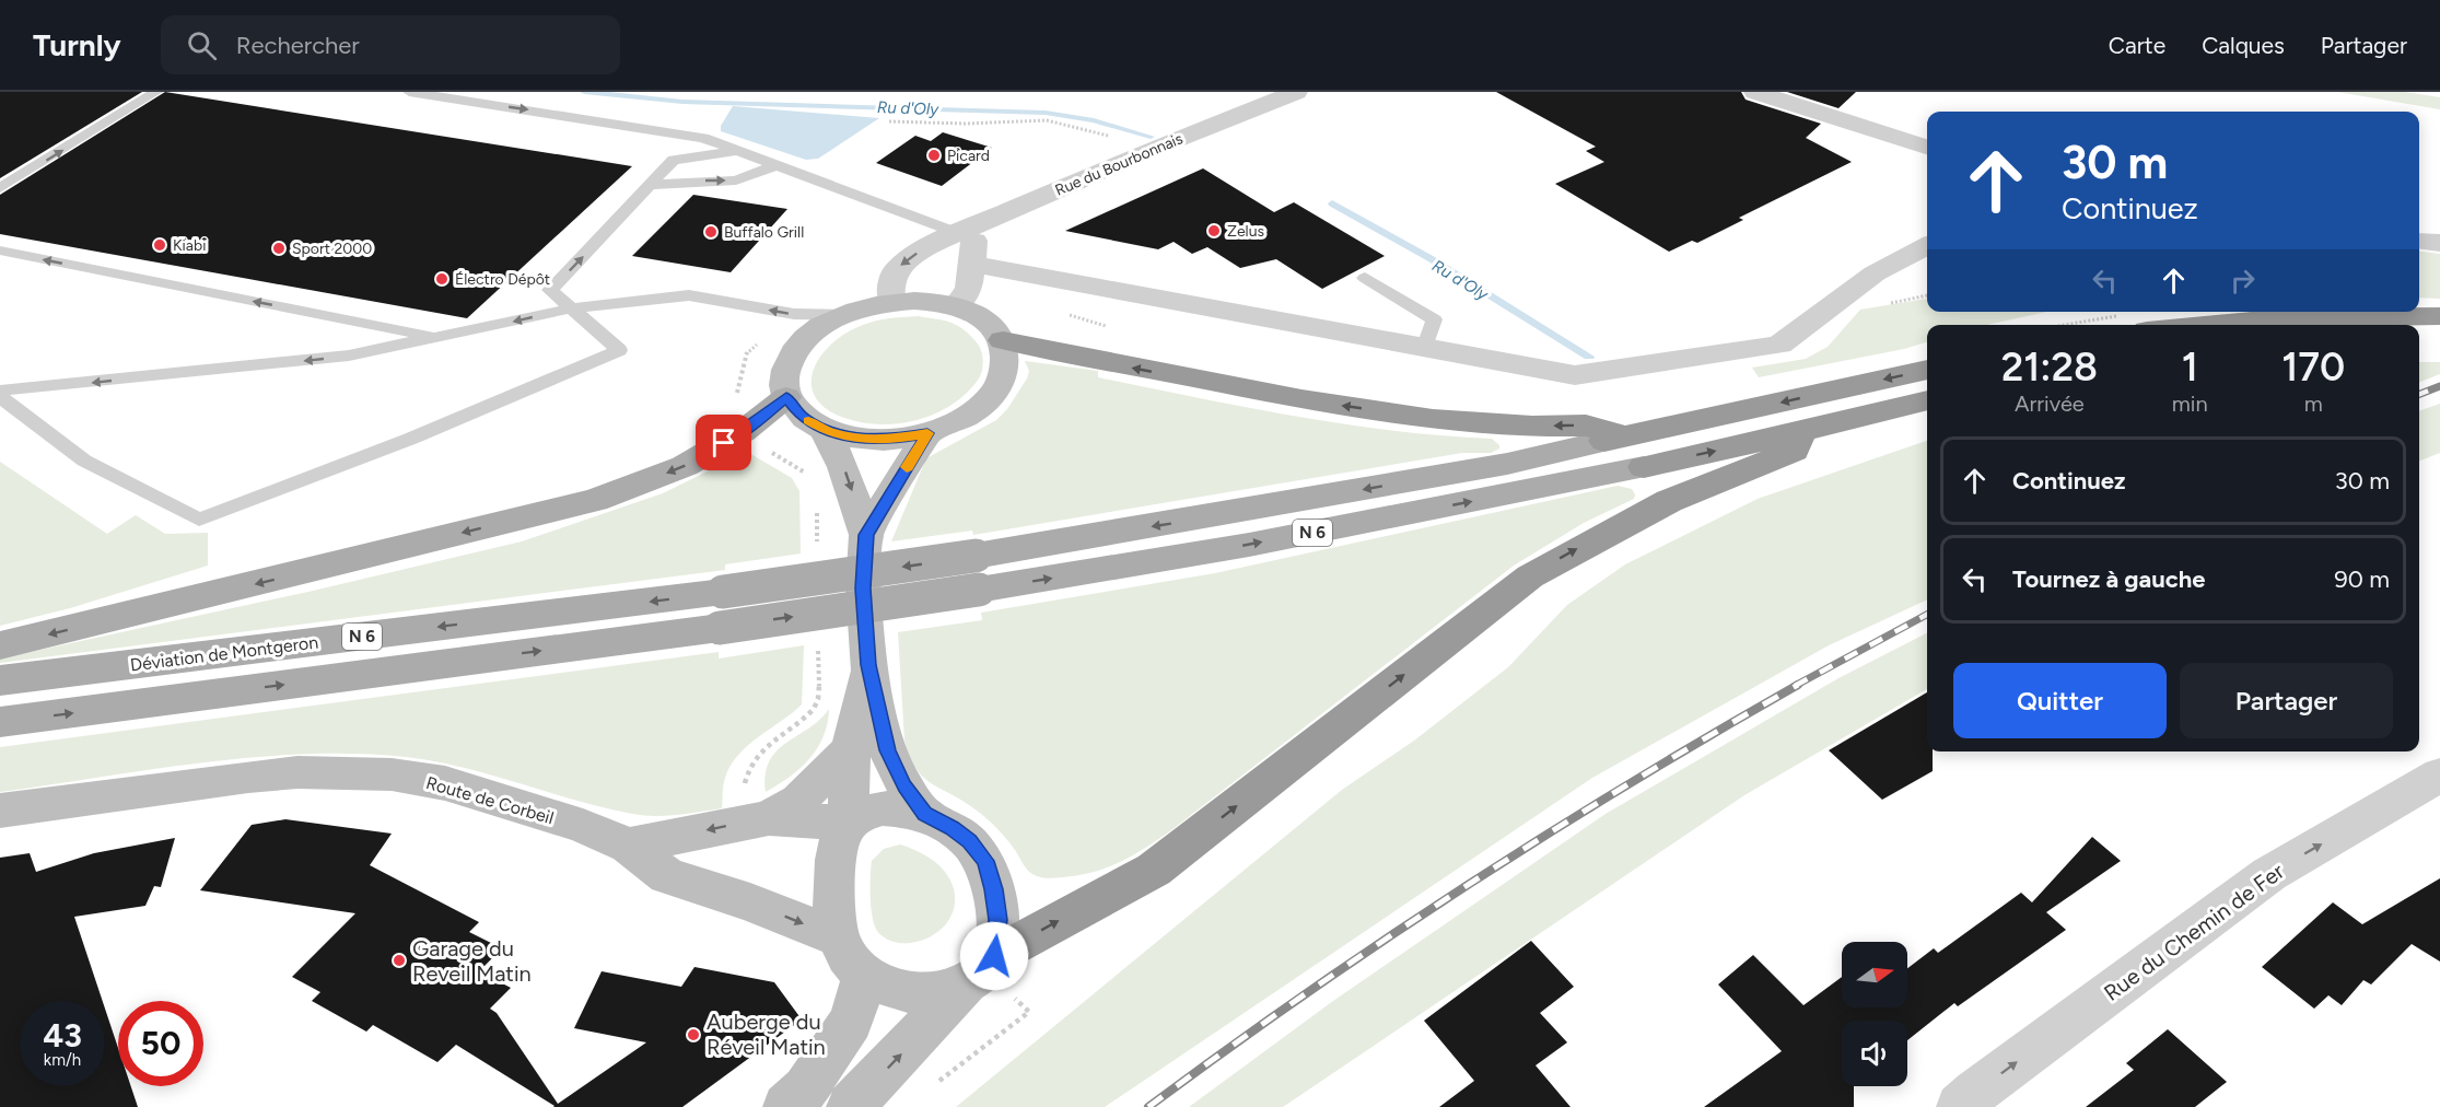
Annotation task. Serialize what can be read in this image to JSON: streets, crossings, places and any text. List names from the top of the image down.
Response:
{
  "streets": {
    "highway": ["N 6"],
    "main road": ["Déviation de Montgeron", "Route de Corbeil"],
    "street": ["Rue du Bourbonnais", "Rue du Chemin de Fer"]
  },
  "crossings": [
    ["N 6", "Déviation de Montgeron"]
  ],
  "one_way": ["Rue du Chemin de Fer"],
  "water": ["Ru d'Oly"],
  "places": [
    "Picard",
    "Zelus",
    "Buffalo Grill",
    "Kiabi",
    "Sport 2000",
    "Électro Dépôt",
    "Garage du Reveil Matin",
    "Auberge du Réveil Matin"
  ],
  "north": "right",
  "page": {
    "header": "Turnly",
    "search": "Rechercher",
    "nav": ["Carte", "Calques", "Partager"],
    "turn": ["30 m", "Continuez"],
    "eta": [
      "21:28",
      "Arrivée",
      "1",
      "min",
      "170",
      "m"
    ],
    "list": [
      {
        "name": "Continuez",
        "value": "30 m"
      },
      {
        "name": "Tournez à gauche",
        "value": "90 m"
      }
    ],
    "buttons": ["Quitter", "Partager"],
    "speed": "43 km/h",
    "limit": "50"
  }
}
